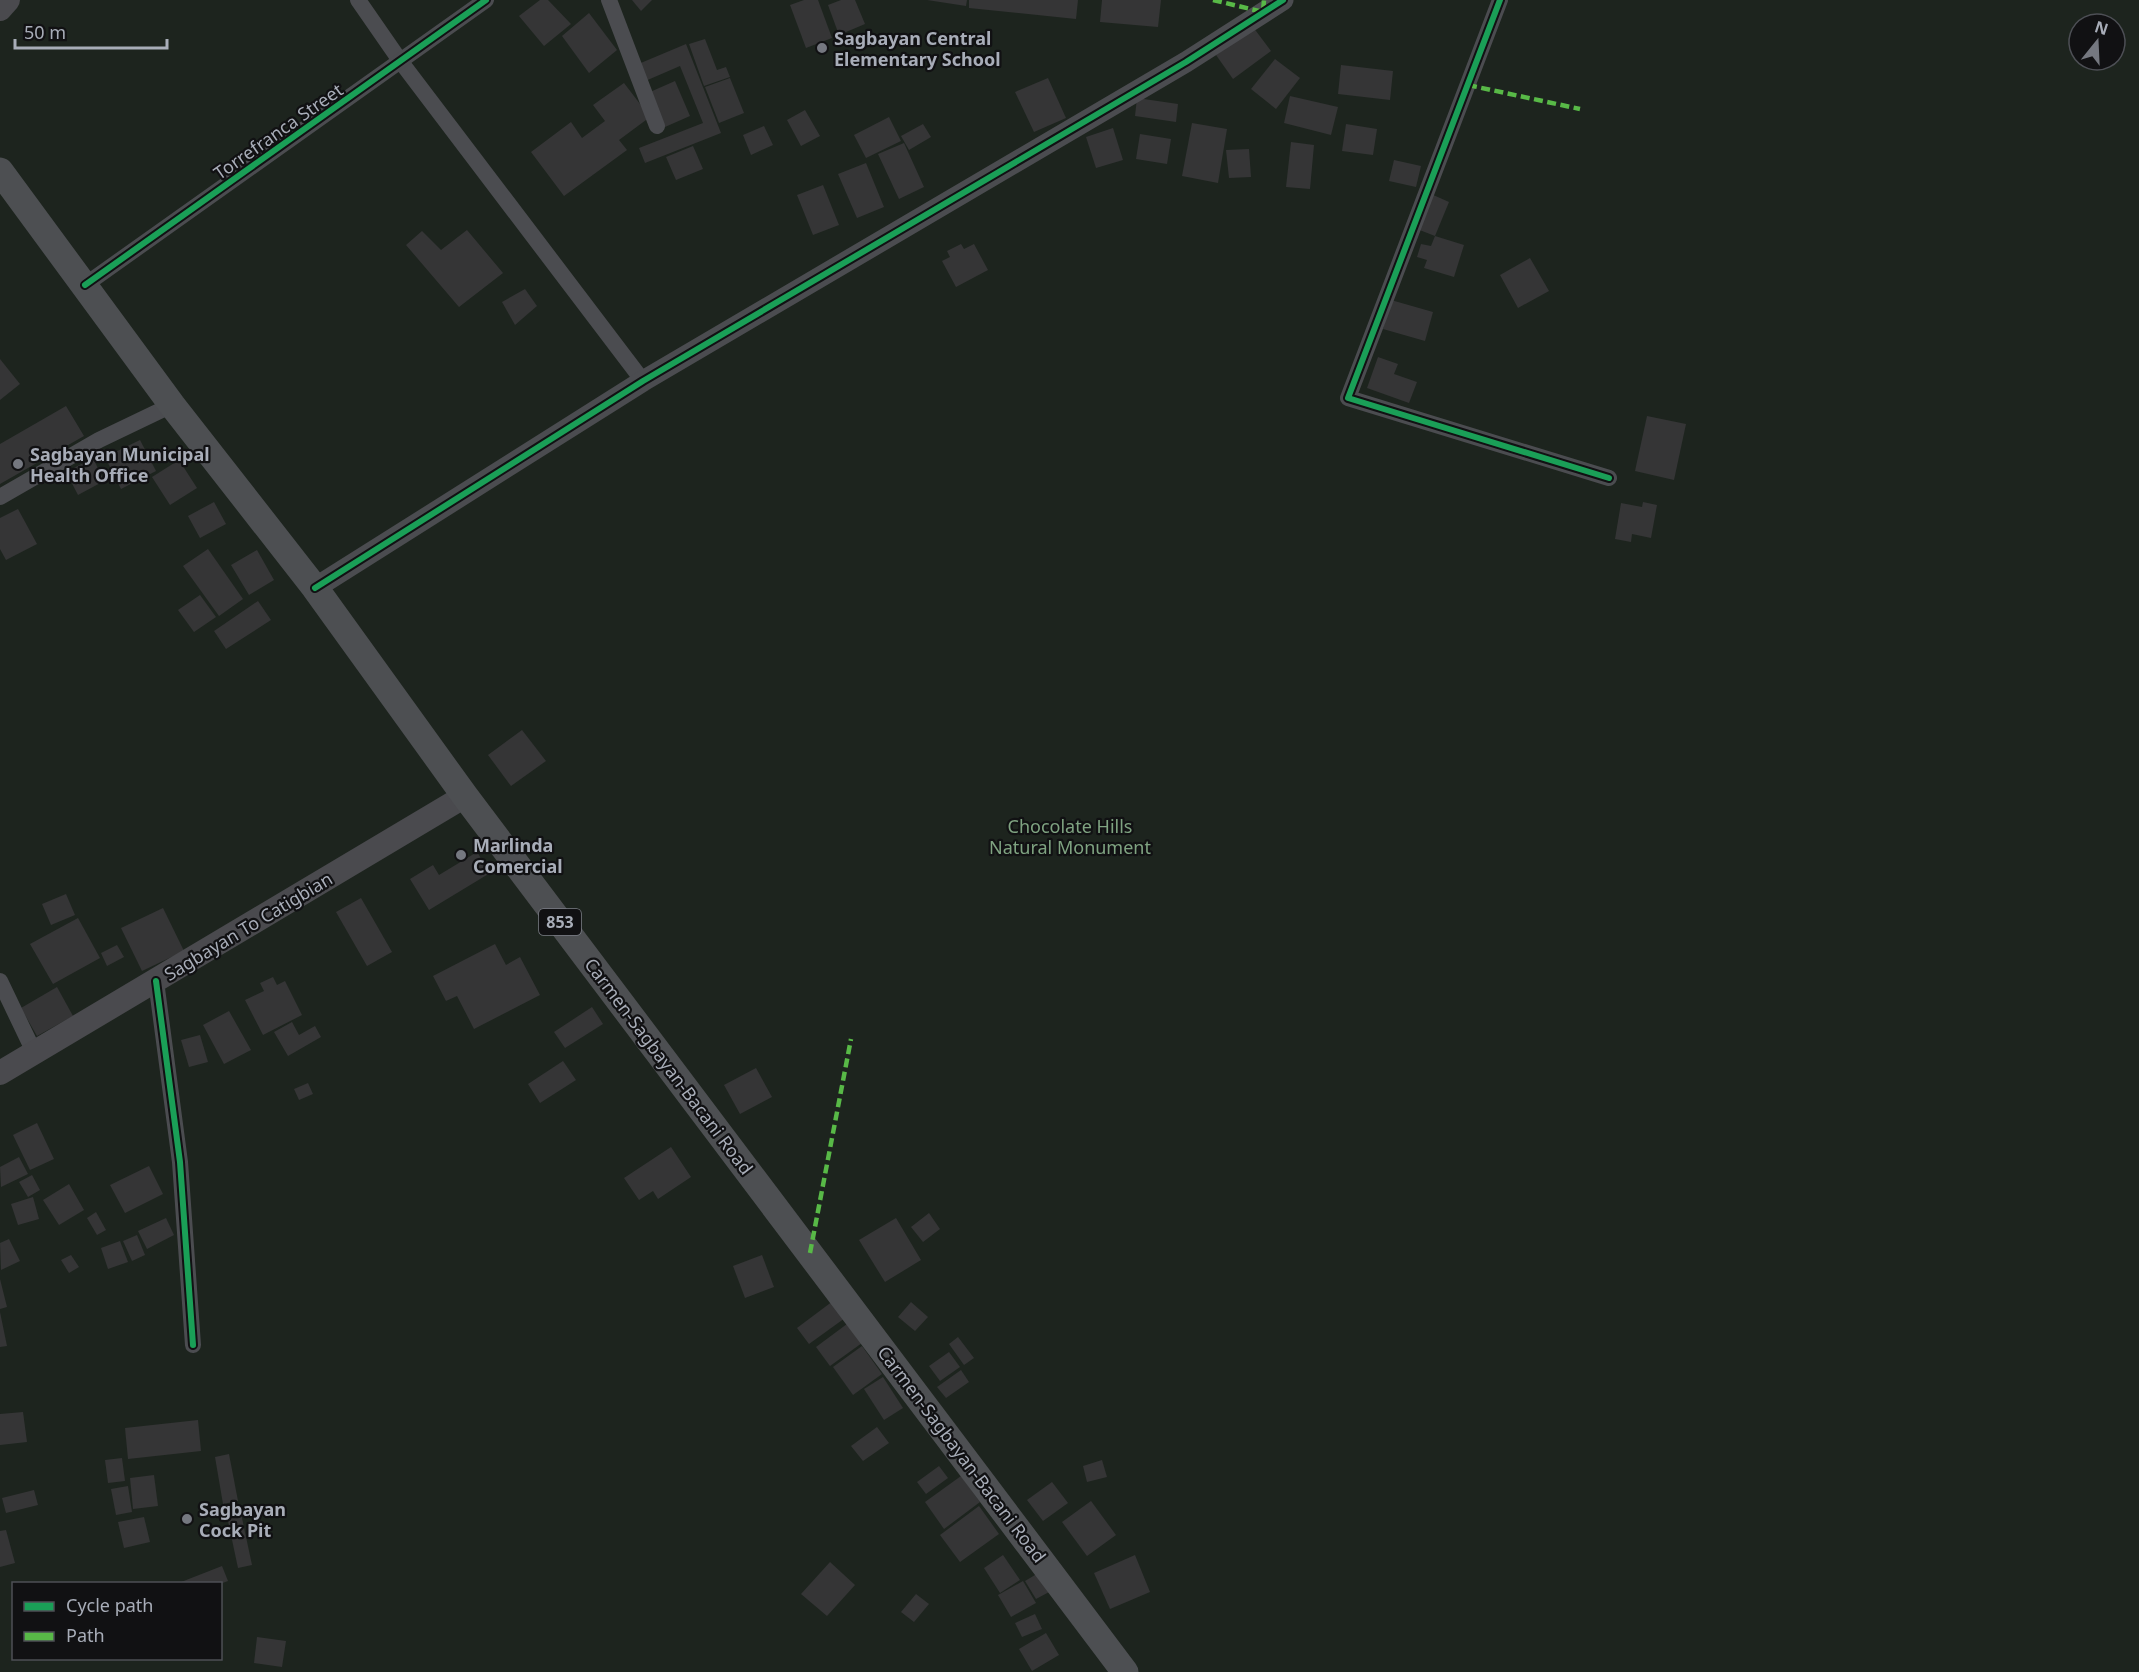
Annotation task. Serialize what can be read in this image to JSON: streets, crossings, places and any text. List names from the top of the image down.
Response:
{
  "streets": {
    "main road": ["853", "Sagbayan To Catigbian", "Carmen-Sagbayan-Bacani Road"],
    "street": ["Torrefranca Street"]
  },
  "crossings": [
    ["Torrefranca Street", "Carmen-Sagbayan-Bacani Road"],
    ["Sagbayan To Catigbian", "Carmen-Sagbayan-Bacani Road"]
  ],
  "parks": ["Chocolate Hills Natural Monument"],
  "places": [
    "Sagbayan Central Elementary School",
    "Sagbayan Municipal Health Office",
    "Marlinda Comercial",
    "Sagbayan Cock Pit"
  ],
  "legend": ["Cycle path", "Path"],
  "scale_bar": "50 m",
  "north": "top"
}
